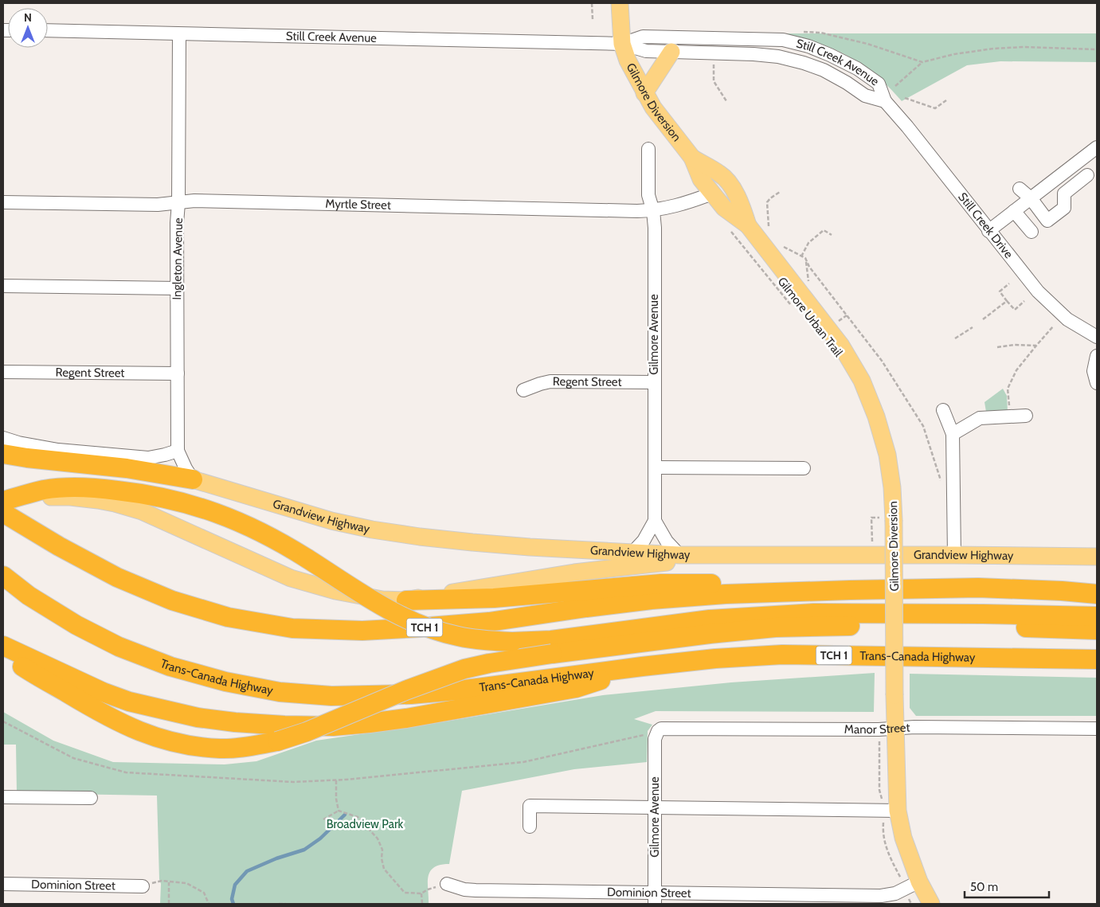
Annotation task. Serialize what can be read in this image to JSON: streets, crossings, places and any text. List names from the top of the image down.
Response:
{
  "streets": {
    "highway": ["TCH 1", "Trans-Canada Highway"],
    "main road": ["Gilmore Diversion", "Grandview Highway"],
    "street": [
      "Still Creek Avenue",
      "Myrtle Street",
      "Still Creek Drive",
      "Ingleton Avenue",
      "Gilmore Avenue",
      "Regent Street",
      "Manor Street",
      "Dominion Street"
    ],
    "path": ["Gilmore Urban Trail"]
  },
  "crossings": [
    ["Still Creek Avenue", "Gilmore Diversion"],
    ["Still Creek Avenue", "Still Creek Drive"],
    ["Still Creek Avenue", "Ingleton Avenue"],
    ["Gilmore Diversion", "Myrtle Street"],
    ["Gilmore Diversion", "Manor Street"],
    ["Gilmore Diversion", "Dominion Street"],
    ["Myrtle Street", "Ingleton Avenue"],
    ["Myrtle Street", "Gilmore Avenue"],
    ["Ingleton Avenue", "Regent Street"],
    ["Ingleton Avenue", "Grandview Highway"],
    ["Gilmore Avenue", "Regent Street"],
    ["Gilmore Avenue", "Grandview Highway"],
    ["Gilmore Avenue", "Manor Street"],
    ["Gilmore Avenue", "Dominion Street"]
  ],
  "parks": ["Broadview Park"],
  "scale_bar": "50 m",
  "north": "top"
}
